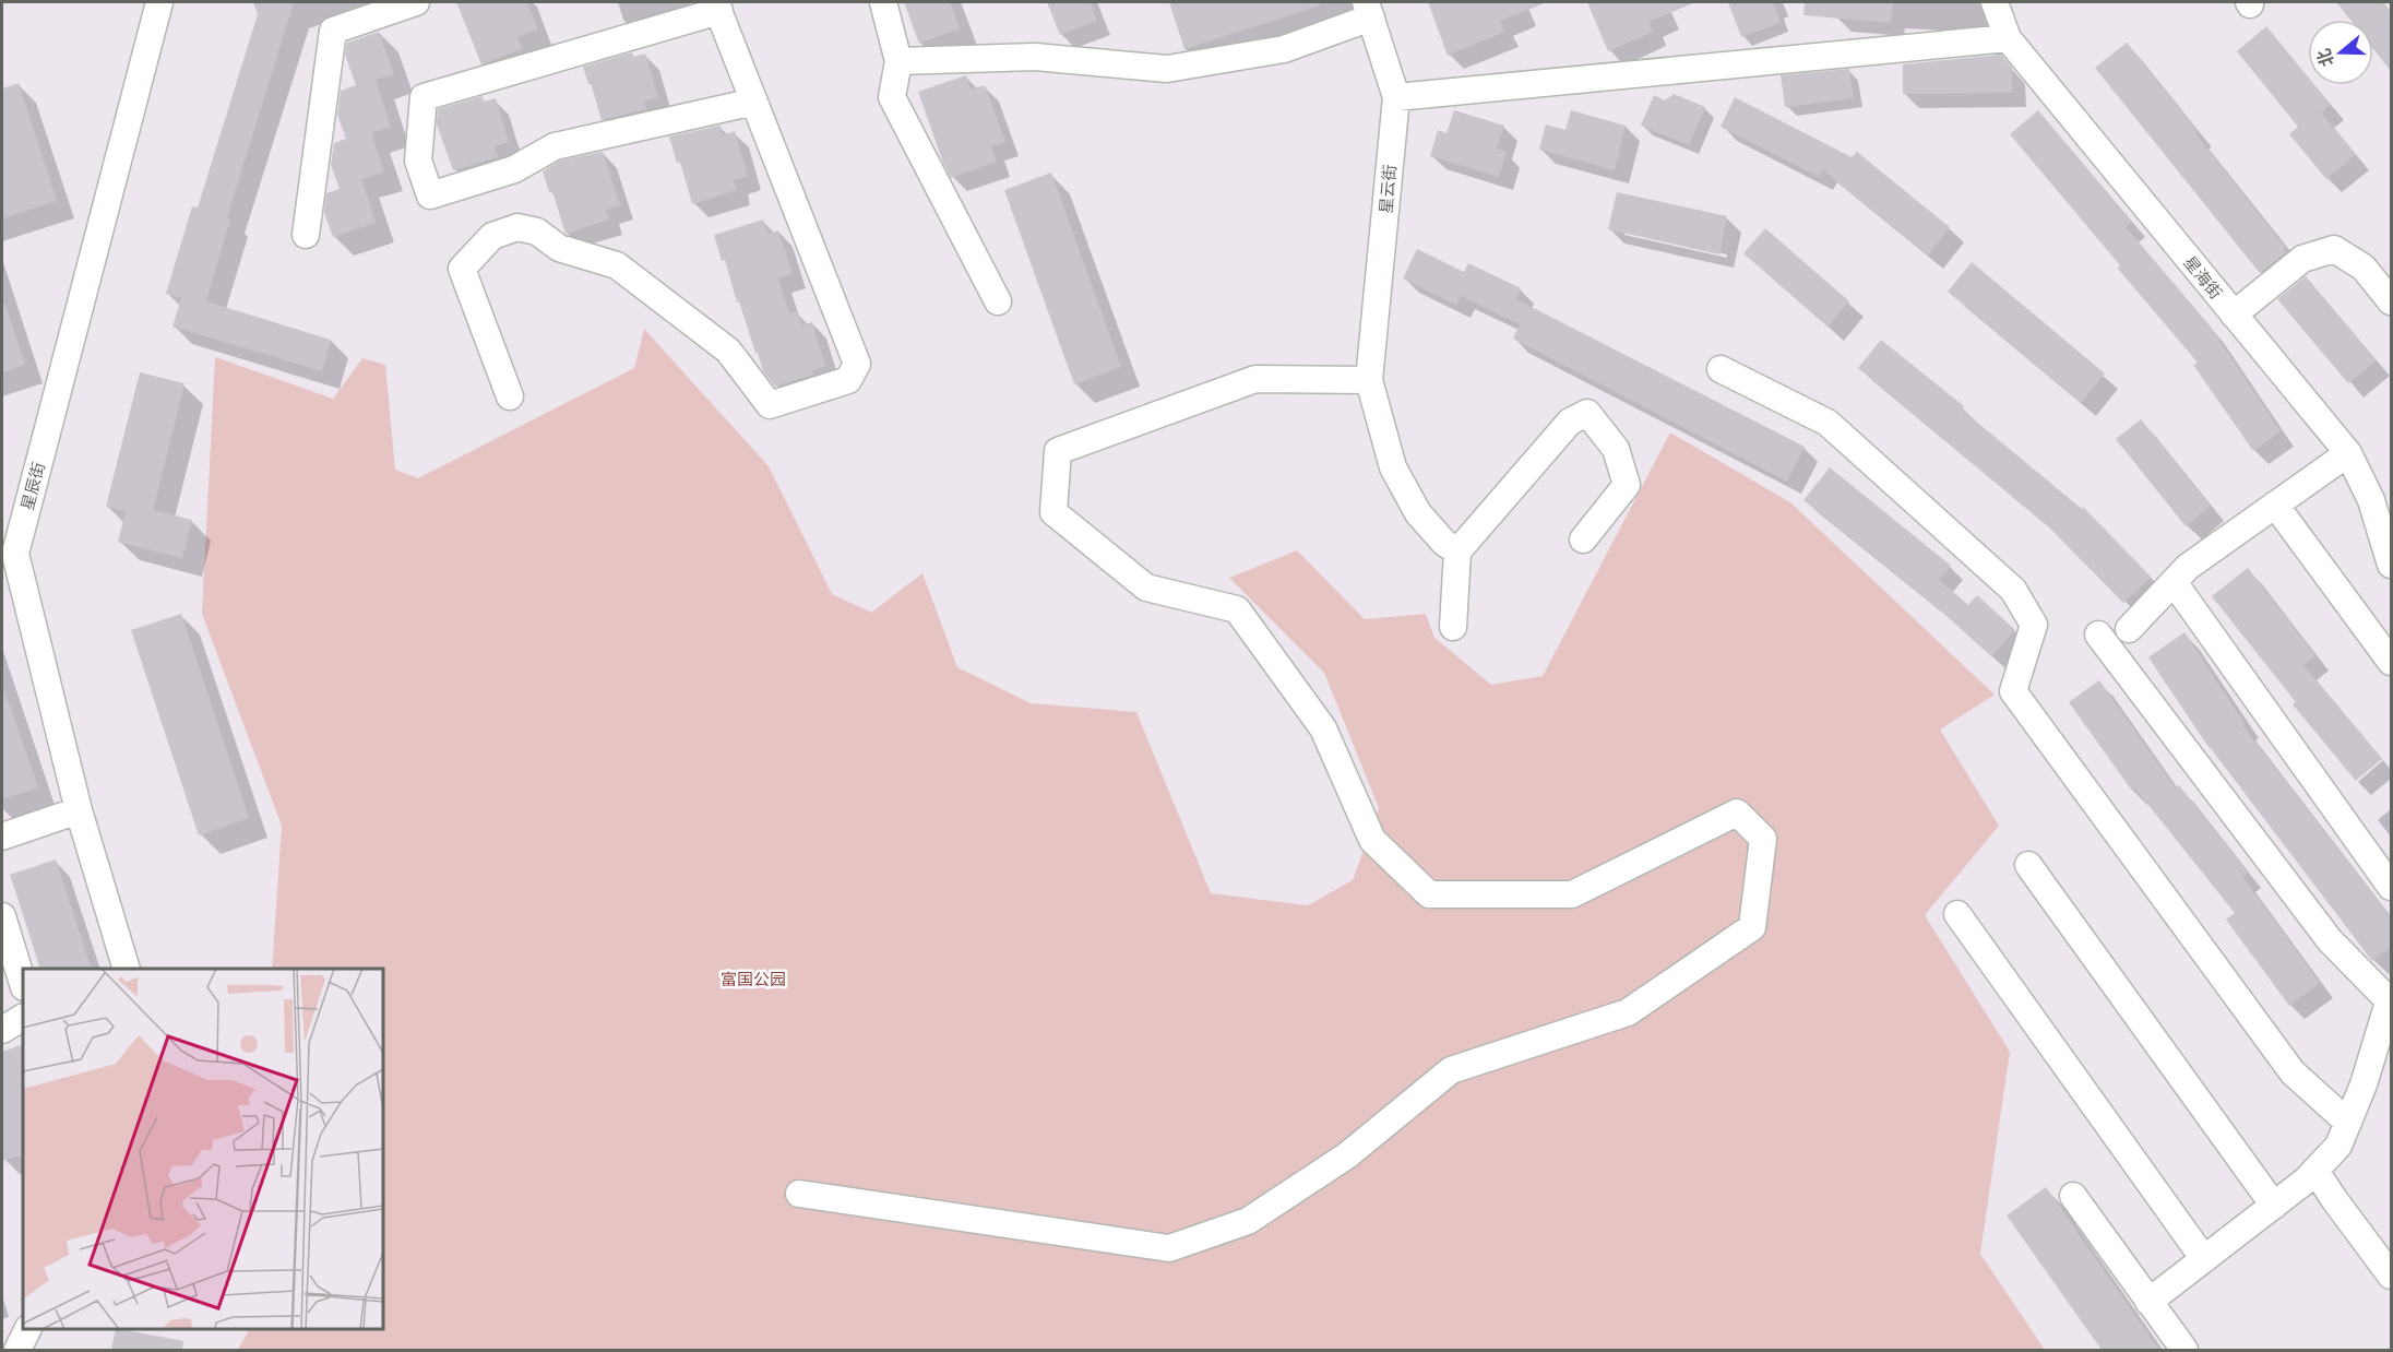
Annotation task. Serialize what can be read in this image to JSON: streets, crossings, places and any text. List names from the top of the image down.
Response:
{
  "streets": {
    "street": ["星云街", "星海街", "星辰街"]
  },
  "parks": ["富国公园"],
  "north": "left"
}
